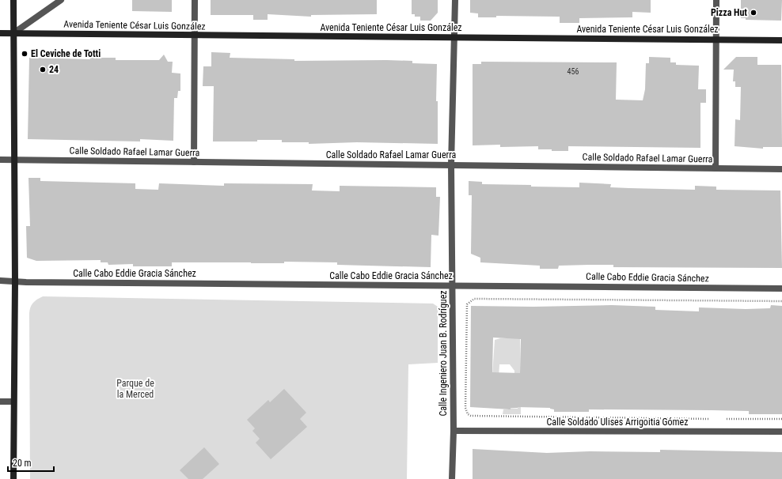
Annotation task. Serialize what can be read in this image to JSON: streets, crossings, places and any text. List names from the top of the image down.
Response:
{
  "streets": {
    "street": [
      "Avenida Teniente César Luis González",
      "Calle Soldado Rafael Lamar Guerra",
      "Calle Cabo Eddie Gracia Sánchez",
      "Calle Ingeniero Juan B. Rodríguez",
      "Calle Soldado Ulises Arrigoitia Gómez"
    ]
  },
  "crossings": [
    ["Avenida Teniente César Luis González", "Calle Ingeniero Juan B. Rodríguez"],
    ["Calle Soldado Rafael Lamar Guerra", "Calle Ingeniero Juan B. Rodríguez"],
    ["Calle Cabo Eddie Gracia Sánchez", "Calle Ingeniero Juan B. Rodríguez"],
    ["Calle Ingeniero Juan B. Rodríguez", "Calle Soldado Ulises Arrigoitia Gómez"]
  ],
  "parks": ["Parque de la Merced"],
  "places": ["Pizza Hut", "El Ceviche de Totti", "24"],
  "house_numbers": ["456"],
  "scale_bar": "20 m"
}
